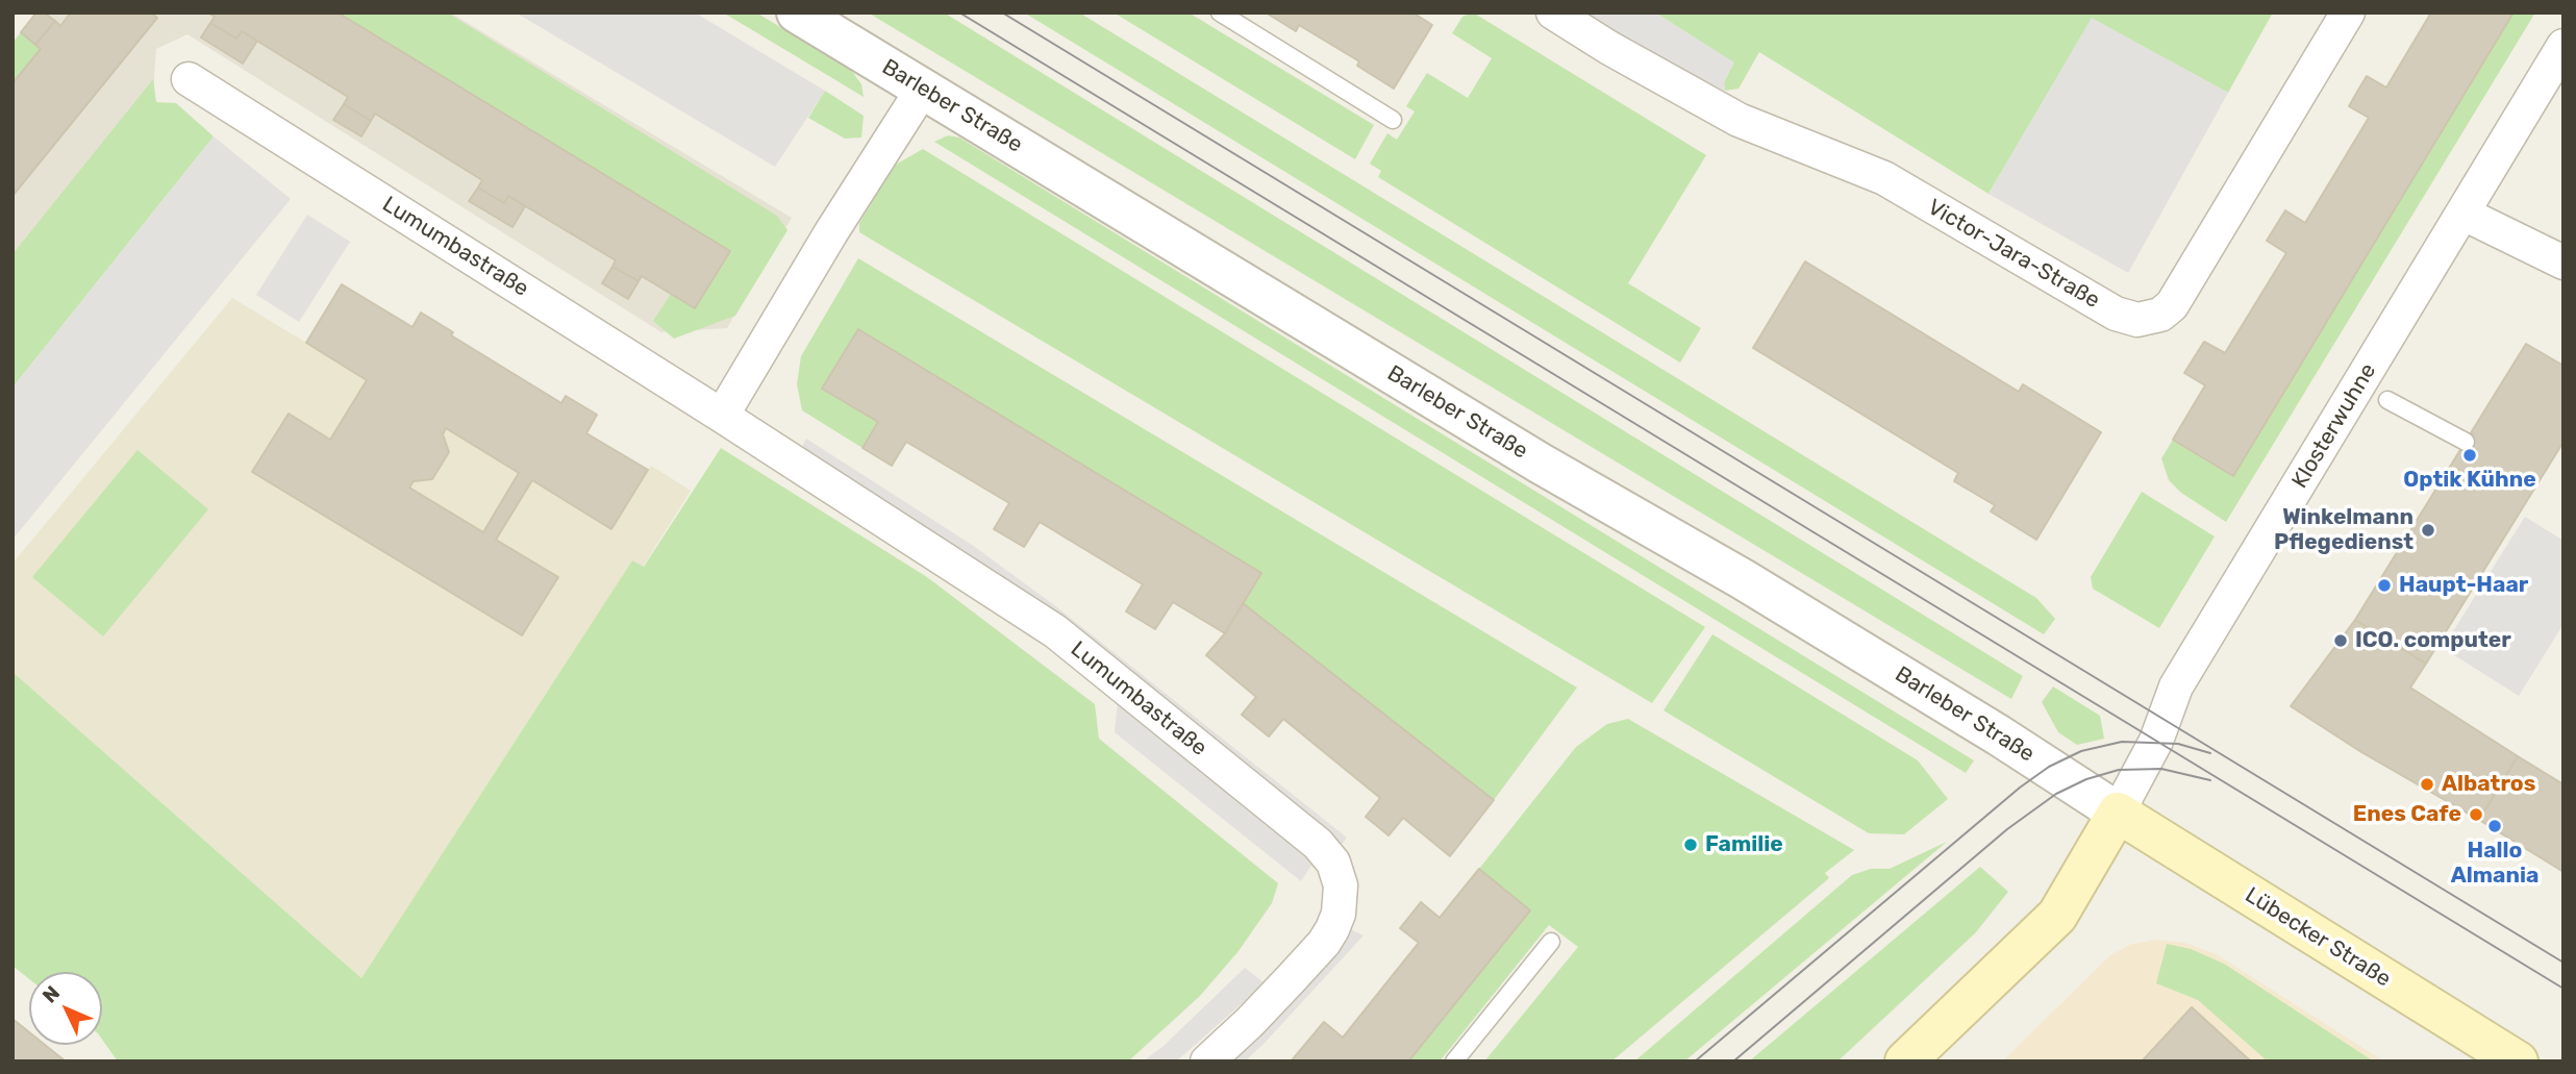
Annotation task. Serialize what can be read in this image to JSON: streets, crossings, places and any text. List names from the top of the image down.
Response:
{
  "streets": {
    "main road": ["Lübecker Straße"],
    "street": [
      "Barleber Straße",
      "Lumumbastraße",
      "Victor-Jara-Straße",
      "Klosterwuhne"
    ]
  },
  "crossings": [
    ["Barleber Straße", "Klosterwuhne"],
    ["Barleber Straße", "Lübecker Straße"],
    ["Klosterwuhne", "Lübecker Straße"]
  ],
  "places": [
    "Optik Kühne",
    "Winkelmann Pflegedienst",
    "Haupt-Haar",
    "ICO. computer",
    "Albatros",
    "Enes Cafe",
    "Hallo Almania",
    "Familie"
  ],
  "north": "top left"
}
